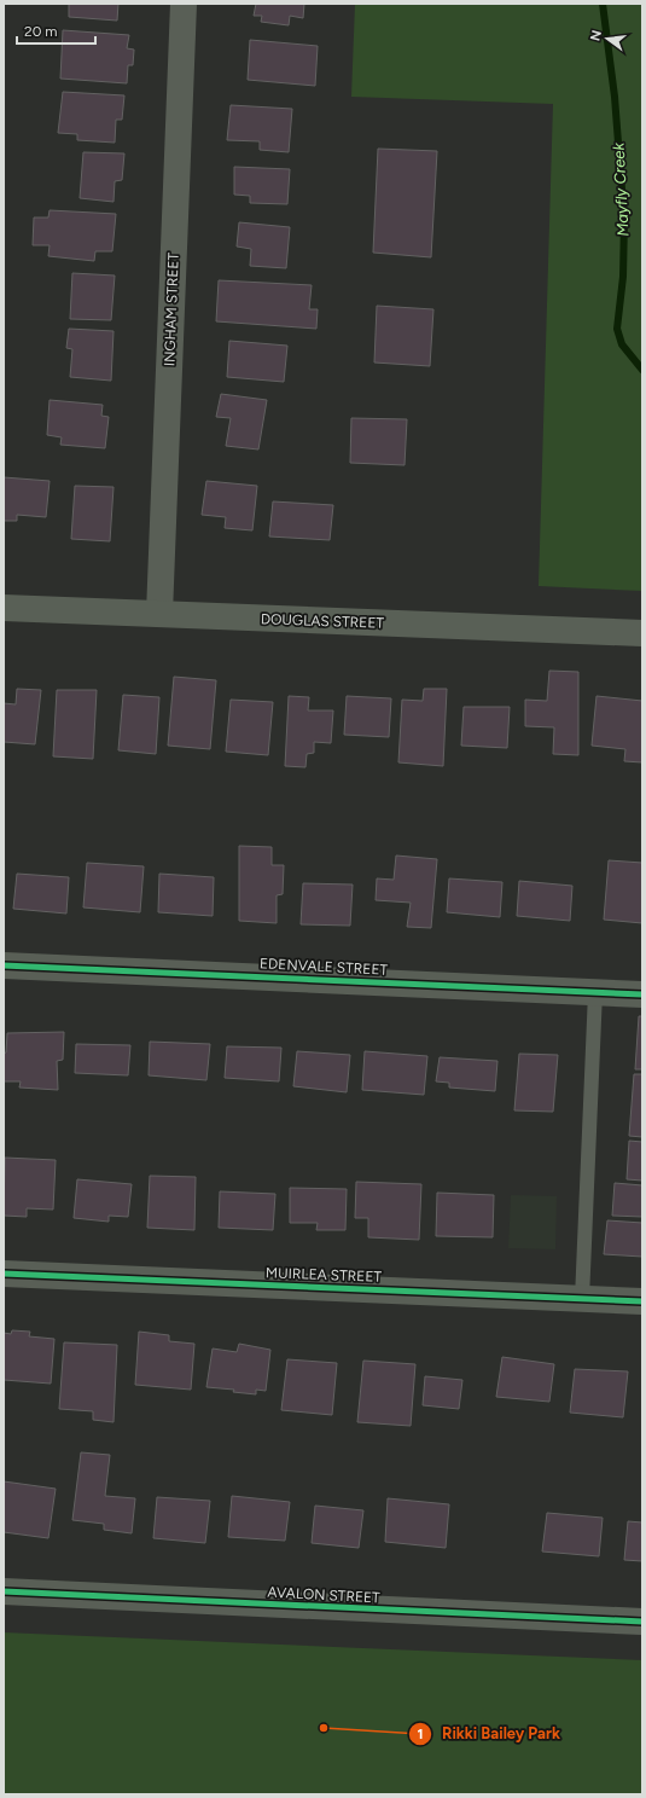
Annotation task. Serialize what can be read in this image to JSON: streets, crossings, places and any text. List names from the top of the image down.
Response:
{
  "streets": {
    "main road": ["DOUGLAS STREET"],
    "street": [
      "INGHAM STREET",
      "EDENVALE STREET",
      "MUIRLEA STREET",
      "AVALON STREET"
    ]
  },
  "crossings": [
    ["INGHAM STREET", "DOUGLAS STREET"]
  ],
  "water": ["Mayfly Creek"],
  "places": ["Rikki Bailey Park"],
  "scale_bar": "20 m",
  "north": "left"
}
